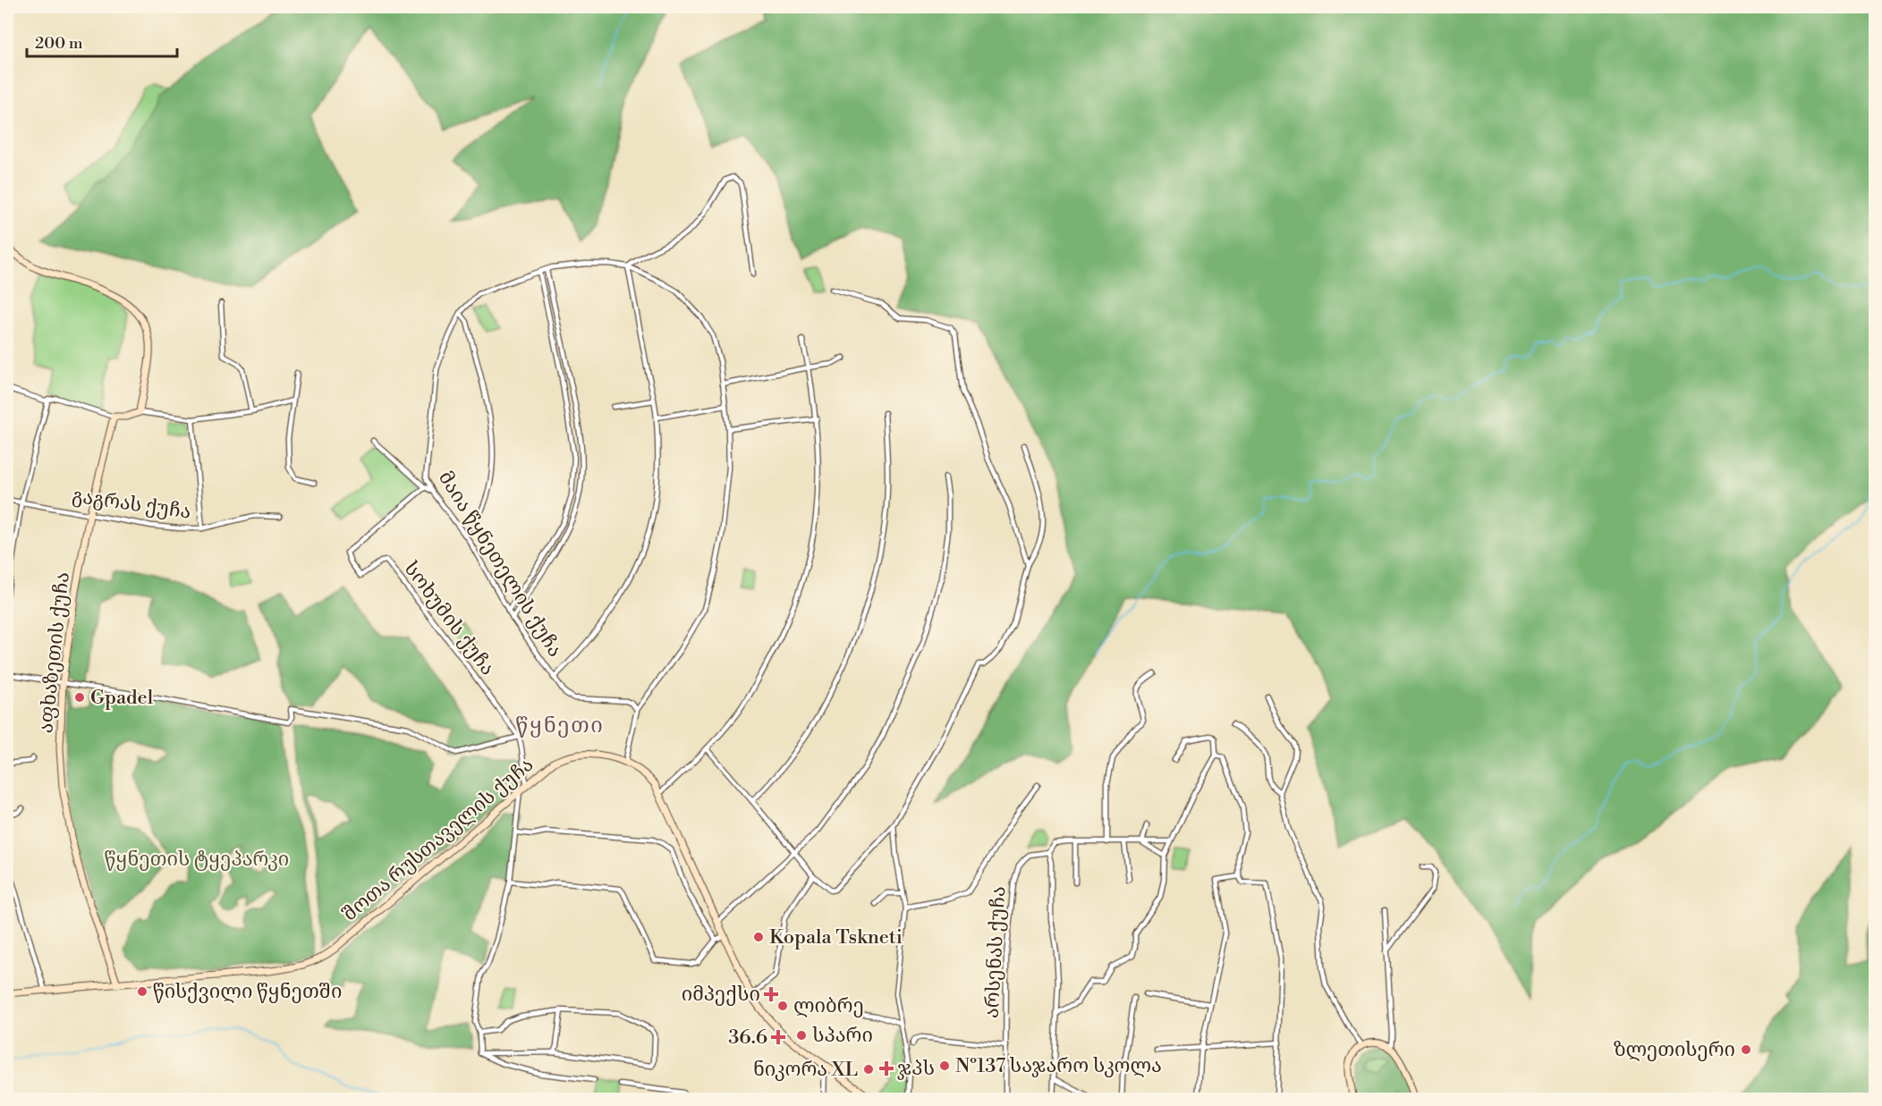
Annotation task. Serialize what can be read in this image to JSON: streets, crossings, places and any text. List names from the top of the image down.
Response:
{
  "streets": {
    "main road": ["აფხაზეთის ქუჩა", "შოთა რუსთაველის ქუჩა"],
    "street": [
      "გაგრას ქუჩა",
      "მაია წყნეთელის ქუჩა",
      "სოხუმის ქუჩა",
      "არსენას ქუჩა"
    ]
  },
  "crossings": [
    ["გაგრას ქუჩა", "აფხაზეთის ქუჩა"],
    ["სოხუმის ქუჩა", "შოთა რუსთაველის ქუჩა"],
    ["აფხაზეთის ქუჩა", "შოთა რუსთაველის ქუჩა"]
  ],
  "districts": ["წყნეთი"],
  "parks": ["წყნეთის ტყეპარკი"],
  "places": {
    "other": [
      "Gpadel",
      "Kopala Tskneti",
      "წისქვილი წყნეთში",
      "ლიბრე",
      "სპარი",
      "ზლეთისერი",
      "№137 საჯარო სკოლა",
      "ნიკორა XL"
    ],
    "health": ["იმპექსი", "36.6", "ჯპს"]
  },
  "scale_bar": "200 m"
}
